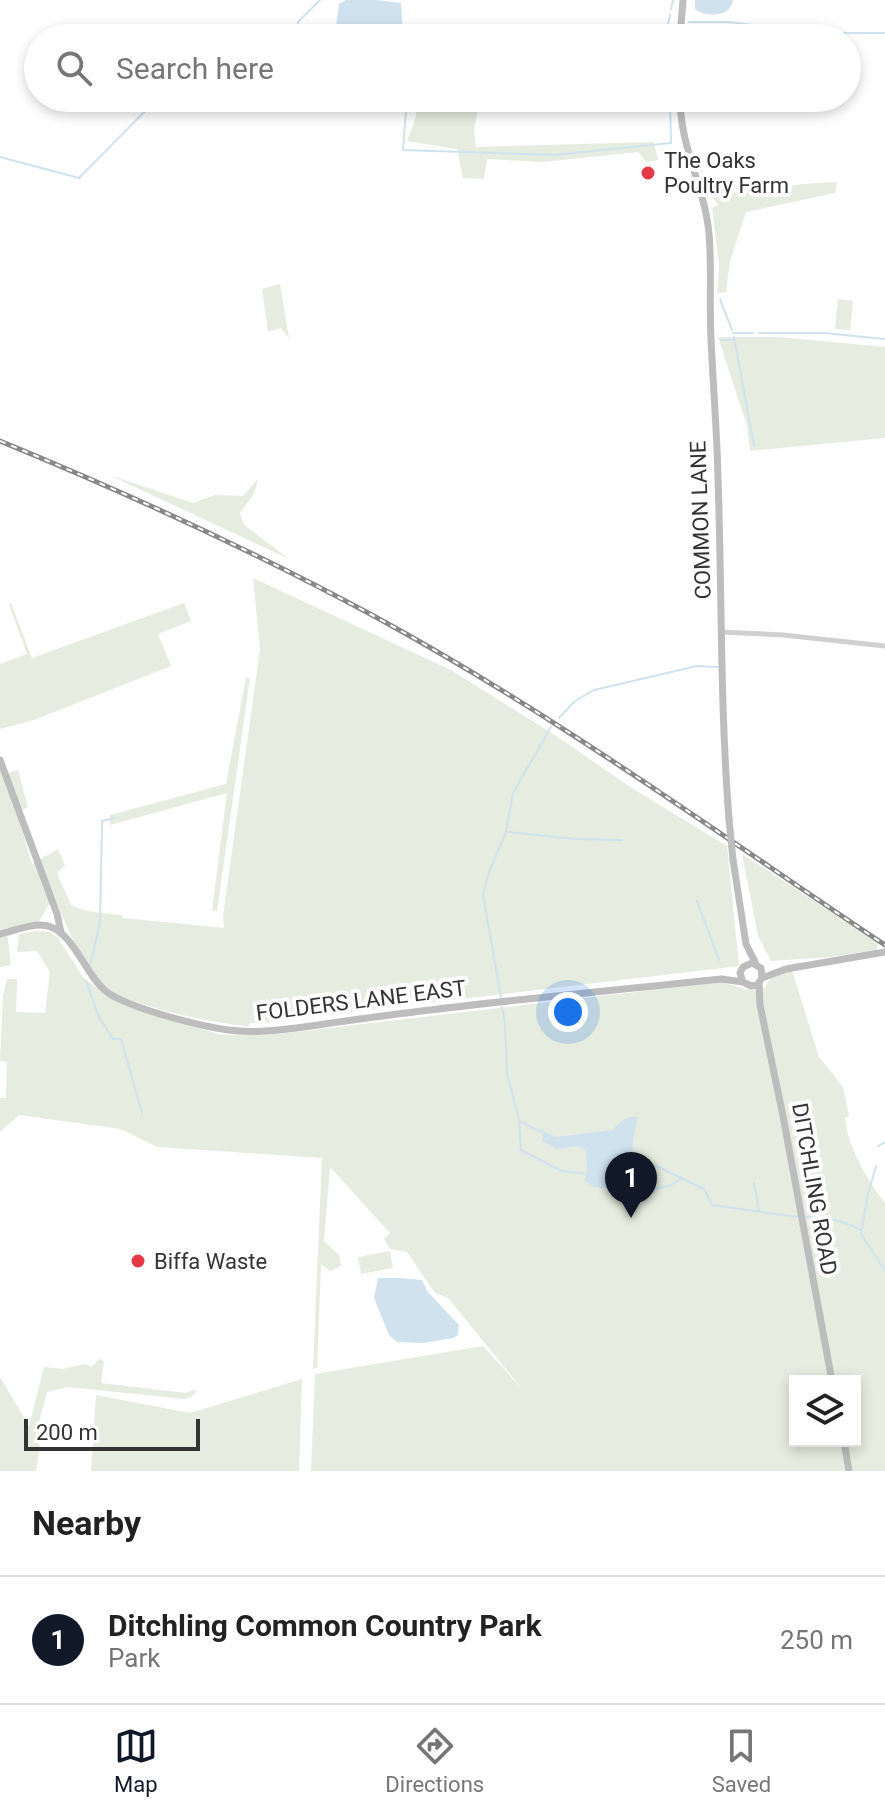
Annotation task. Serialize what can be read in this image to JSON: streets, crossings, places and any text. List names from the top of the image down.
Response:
{
  "streets": {
    "main road": ["COMMON LANE", "FOLDERS LANE EAST", "DITCHLING ROAD"]
  },
  "crossings": [
    ["COMMON LANE", "FOLDERS LANE EAST"],
    ["COMMON LANE", "DITCHLING ROAD"],
    ["FOLDERS LANE EAST", "DITCHLING ROAD"]
  ],
  "places": ["The Oaks Poultry Farm", "Biffa Waste"],
  "scale_bar": "200 m",
  "page": {
    "search": "Search here",
    "pins": "1",
    "scale": "200 m",
    "heading": "Nearby",
    "list": [
      {
        "mark": "1",
        "name": "Ditchling Common Country Park",
        "note": "Park",
        "value": "250 m"
      }
    ],
    "nav": ["Map", "Directions", "Saved"]
  }
}
